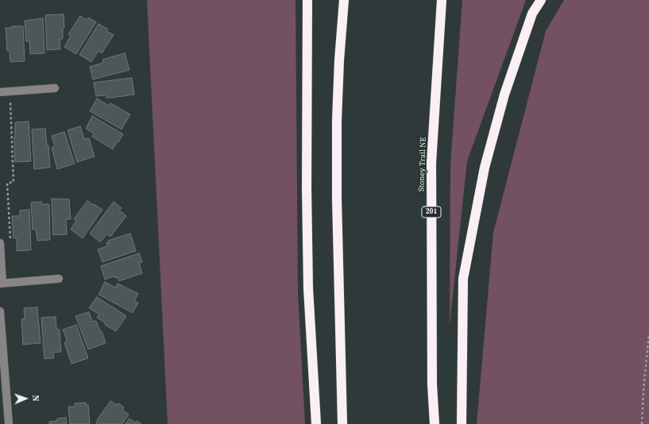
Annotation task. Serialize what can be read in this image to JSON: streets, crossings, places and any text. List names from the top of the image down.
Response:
{
  "streets": {
    "highway": ["Stoney Trail NE", "201"]
  },
  "north": "right"
}
